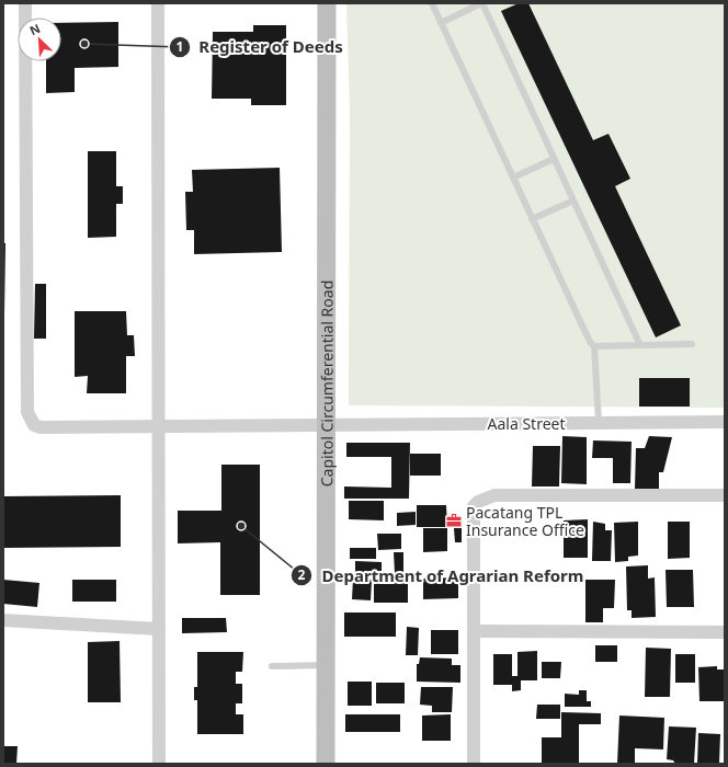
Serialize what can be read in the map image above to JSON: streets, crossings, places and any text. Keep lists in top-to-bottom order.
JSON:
{
  "streets": {
    "main road": ["Capitol Circumferential Road"],
    "street": ["Aala Street"]
  },
  "crossings": [
    ["Capitol Circumferential Road", "Aala Street"]
  ],
  "places": {
    "other": ["Register of Deeds", "Department of Agrarian Reform"],
    "office": ["Pacatang TPL Insurance Office"]
  },
  "north": "top left"
}
